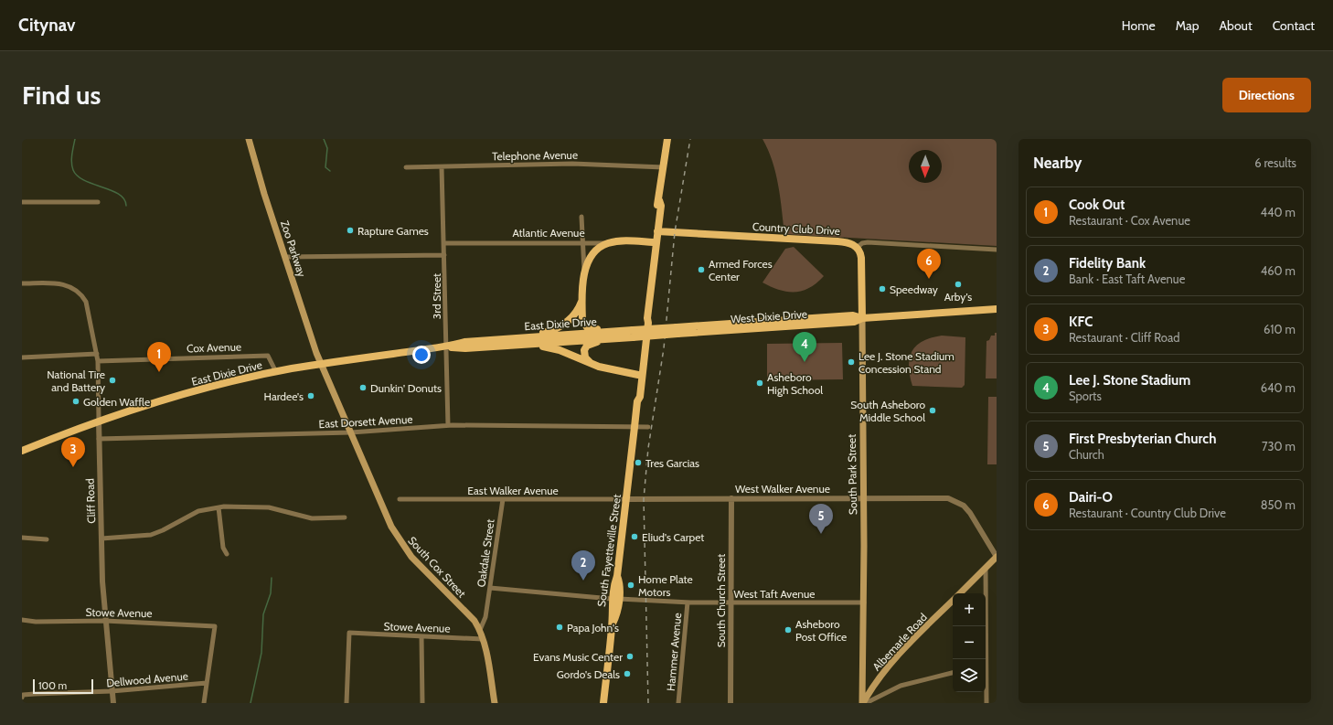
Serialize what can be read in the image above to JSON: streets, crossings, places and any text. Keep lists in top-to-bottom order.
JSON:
{
  "streets": {
    "main road": [
      "Country Club Drive",
      "Atlantic Avenue",
      "Zoo Parkway",
      "West Dixie Drive",
      "East Dixie Drive",
      "South Park Street",
      "South Fayetteville Street",
      "South Cox Street",
      "Albemarle Road"
    ],
    "street": [
      "Telephone Avenue",
      "3rd Street",
      "Cox Avenue",
      "East Dorsett Avenue",
      "West Walker Avenue",
      "East Walker Avenue",
      "Cliff Road",
      "Oakdale Street",
      "West Taft Avenue",
      "South Church Street",
      "Stowe Avenue",
      "Hammer Avenue",
      "Dellwood Avenue"
    ]
  },
  "crossings": [
    ["Telephone Avenue", "3rd Street"],
    ["Telephone Avenue", "South Fayetteville Street"],
    ["Country Club Drive", "South Park Street"],
    ["Country Club Drive", "South Fayetteville Street"],
    ["Atlantic Avenue", "3rd Street"],
    ["Atlantic Avenue", "South Fayetteville Street"],
    ["Zoo Parkway", "East Dixie Drive"],
    ["Zoo Parkway", "South Cox Street"],
    ["3rd Street", "East Dixie Drive"],
    ["3rd Street", "East Dorsett Avenue"],
    ["West Dixie Drive", "East Dixie Drive"],
    ["West Dixie Drive", "South Park Street"],
    ["East Dixie Drive", "Cox Avenue"],
    ["East Dixie Drive", "Cliff Road"],
    ["East Dixie Drive", "South Cox Street"],
    ["Cox Avenue", "Cliff Road"],
    ["East Dorsett Avenue", "Cliff Road"],
    ["East Dorsett Avenue", "South Fayetteville Street"],
    ["East Dorsett Avenue", "South Cox Street"],
    ["South Park Street", "West Walker Avenue"],
    ["South Park Street", "West Taft Avenue"],
    ["South Park Street", "Albemarle Road"],
    ["West Walker Avenue", "East Walker Avenue"],
    ["West Walker Avenue", "South Fayetteville Street"],
    ["West Walker Avenue", "South Church Street"],
    ["West Walker Avenue", "Albemarle Road"],
    ["East Walker Avenue", "South Fayetteville Street"],
    ["East Walker Avenue", "Oakdale Street"],
    ["Cliff Road", "Stowe Avenue"],
    ["Cliff Road", "Dellwood Avenue"],
    ["South Fayetteville Street", "West Taft Avenue"],
    ["Oakdale Street", "South Cox Street"],
    ["Oakdale Street", "West Taft Avenue"],
    ["South Cox Street", "Stowe Avenue"],
    ["West Taft Avenue", "South Church Street"],
    ["West Taft Avenue", "Hammer Avenue"],
    ["Stowe Avenue", "Dellwood Avenue"]
  ],
  "places": [
    "Rapture Games",
    "Armed Forces Center",
    "Arby's",
    "Speedway",
    "Lee J. Stone Stadium Concession Stand",
    "National Tire and Battery",
    "Asheboro High School",
    "Dunkin' Donuts",
    "Hardee's",
    "Golden Waffle",
    "South Asheboro Middle School",
    "Tres Garcias",
    "Eliud's Carpet",
    "Home Plate Motors",
    "Papa John's",
    "Asheboro Post Office",
    "Evans Music Center",
    "Gordo's Deals"
  ],
  "scale_bar": "100 m",
  "north": "bottom",
  "page": {
    "header": "Citynav",
    "nav": [
      "Home",
      "Map",
      "About",
      "Contact"
    ],
    "buttons": "Directions",
    "title": "Find us",
    "heading": ["Nearby", "6 results"],
    "list": [
      {
        "mark": "1",
        "name": "Cook Out",
        "note": "Restaurant · Cox Avenue",
        "value": "440 m"
      },
      {
        "mark": "2",
        "name": "Fidelity Bank",
        "note": "Bank · East Taft Avenue",
        "value": "460 m"
      },
      {
        "mark": "3",
        "name": "KFC",
        "note": "Restaurant · Cliff Road",
        "value": "610 m"
      },
      {
        "mark": "4",
        "name": "Lee J. Stone Stadium",
        "note": "Sports",
        "value": "640 m"
      },
      {
        "mark": "5",
        "name": "First Presbyterian Church",
        "note": "Church",
        "value": "730 m"
      },
      {
        "mark": "6",
        "name": "Dairi-O",
        "note": "Restaurant · Country Club Drive",
        "value": "850 m"
      }
    ],
    "pins": [
      "6",
      "4",
      "1",
      "3",
      "5",
      "2"
    ],
    "map_buttons": ["+", "−"],
    "scale": "100 m"
  }
}
